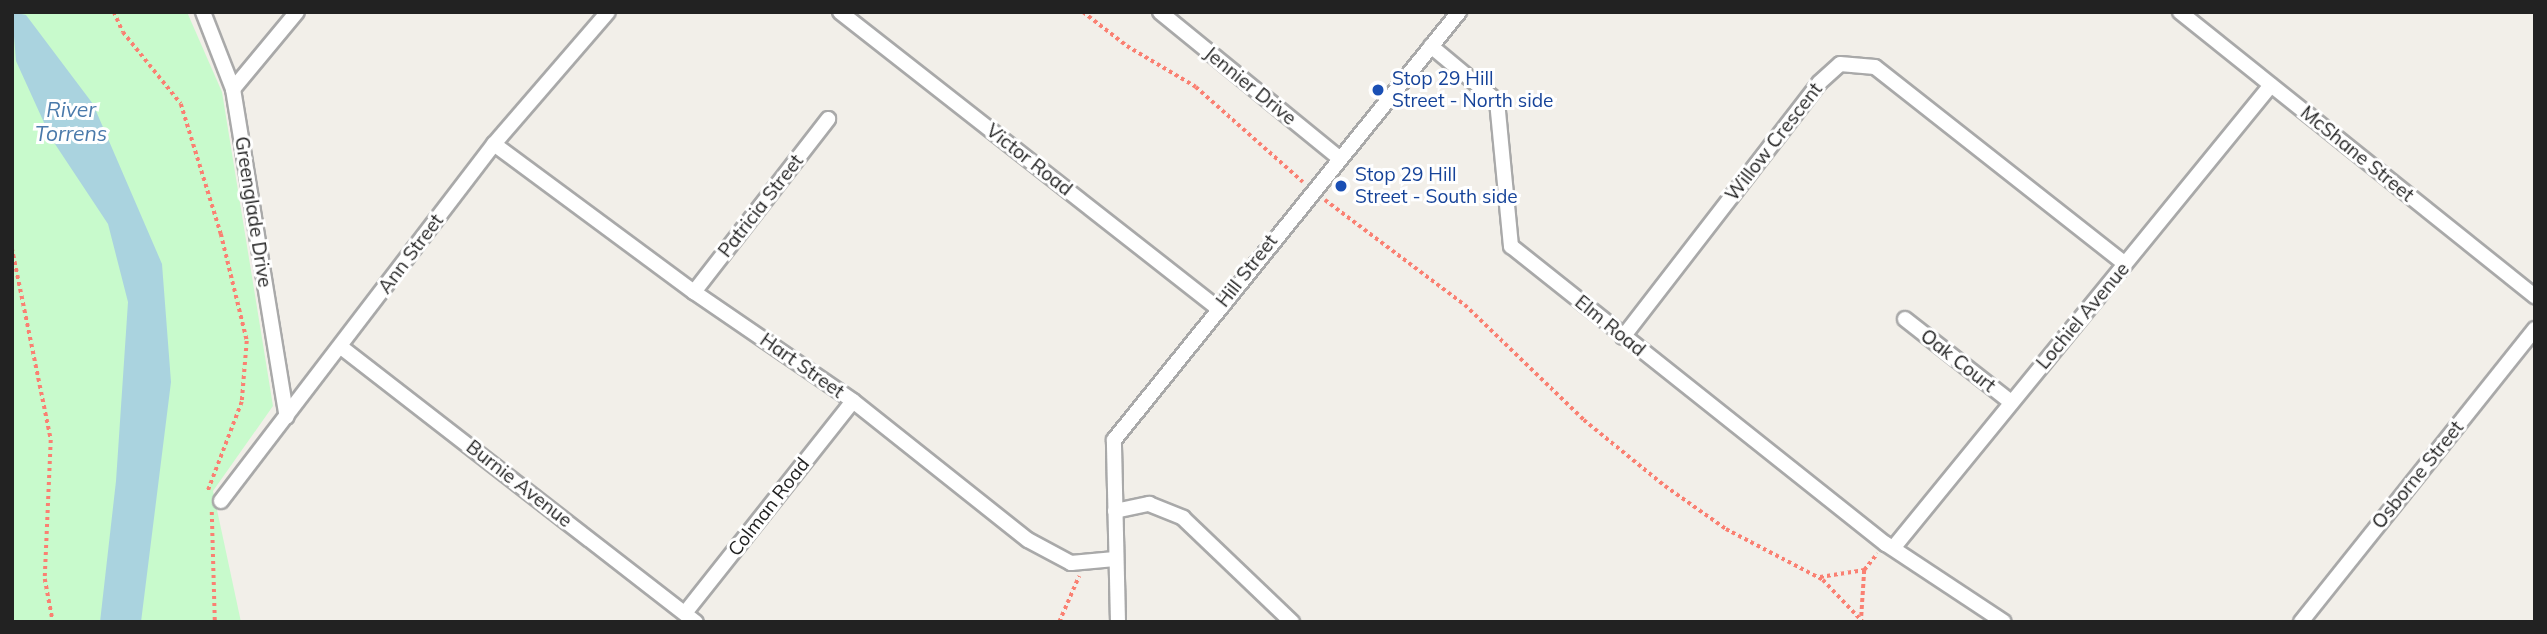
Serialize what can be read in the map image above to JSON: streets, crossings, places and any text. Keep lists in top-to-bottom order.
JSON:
{
  "streets": {
    "street": [
      "Jennier Drive",
      "Willow Crescent",
      "McShane Street",
      "Victor Road",
      "Patricia Street",
      "Greenglade Drive",
      "Ann Street",
      "Hill Street",
      "Lochiel Avenue",
      "Elm Road",
      "Oak Court",
      "Hart Street",
      "Osborne Street",
      "Burnie Avenue",
      "Colman Road"
    ]
  },
  "crossings": [
    ["Jennier Drive", "Hill Street"],
    ["Willow Crescent", "Lochiel Avenue"],
    ["Willow Crescent", "Elm Road"],
    ["McShane Street", "Lochiel Avenue"],
    ["Victor Road", "Hill Street"],
    ["Patricia Street", "Hart Street"],
    ["Greenglade Drive", "Ann Street"],
    ["Ann Street", "Hart Street"],
    ["Ann Street", "Burnie Avenue"],
    ["Hill Street", "Elm Road"],
    ["Hill Street", "Hart Street"],
    ["Lochiel Avenue", "Elm Road"],
    ["Lochiel Avenue", "Oak Court"],
    ["Hart Street", "Colman Road"],
    ["Burnie Avenue", "Colman Road"]
  ],
  "water": ["River Torrens"],
  "places": ["Stop 29 Hill Street - North side", "Stop 29 Hill Street - South side"]
}
